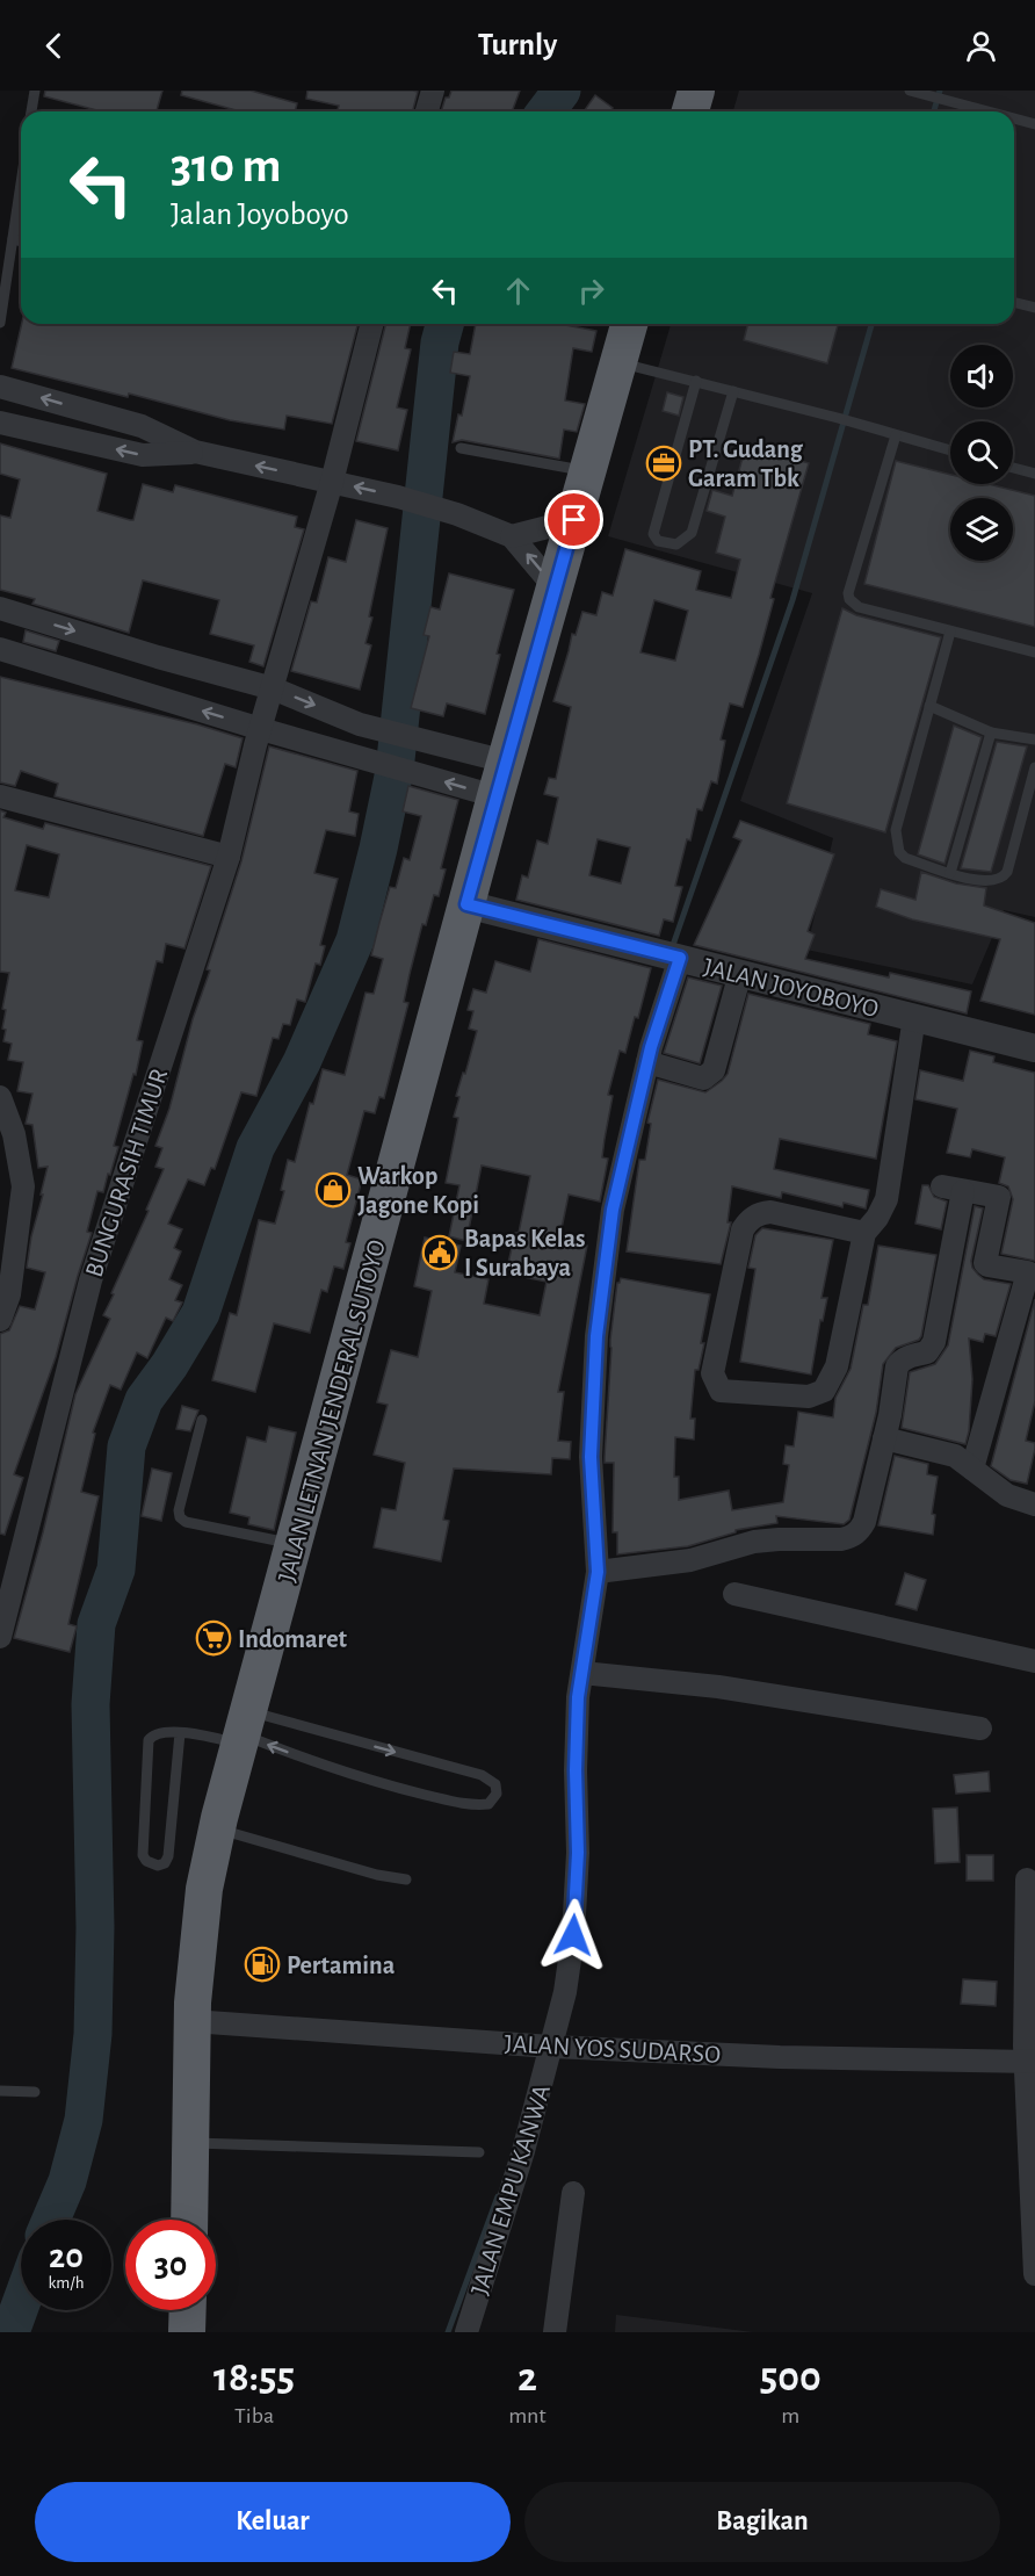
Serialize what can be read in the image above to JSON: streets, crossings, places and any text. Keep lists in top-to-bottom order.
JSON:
{
  "streets": {
    "highway": ["JALAN LETNAN JENDERAL SUTOYO"],
    "street": [
      "JALAN JOYOBOYO",
      "BUNGURASIH TIMUR",
      "JALAN YOS SUDARSO",
      "JALAN EMPU KANWA"
    ]
  },
  "crossings": [
    ["JALAN JOYOBOYO", "JALAN LETNAN JENDERAL SUTOYO"],
    ["JALAN JOYOBOYO", "JALAN EMPU KANWA"],
    ["JALAN LETNAN JENDERAL SUTOYO", "JALAN YOS SUDARSO"],
    ["JALAN YOS SUDARSO", "JALAN EMPU KANWA"]
  ],
  "places": {
    "office": ["PT. Gudang Garam Tbk"],
    "shop": ["Warkop Jagone Kopi"],
    "public building": ["Bapas Kelas I Surabaya"],
    "supermarket": ["Indomaret"],
    "fuel station": ["Pertamina"]
  },
  "page": {
    "header": "Turnly",
    "turn": ["310 m", "Jalan Joyoboyo"],
    "speed": "20 km/h",
    "limit": "30",
    "eta": [
      "18:55",
      "Tiba",
      "2",
      "mnt",
      "500",
      "m"
    ],
    "buttons": ["Keluar", "Bagikan"]
  }
}
